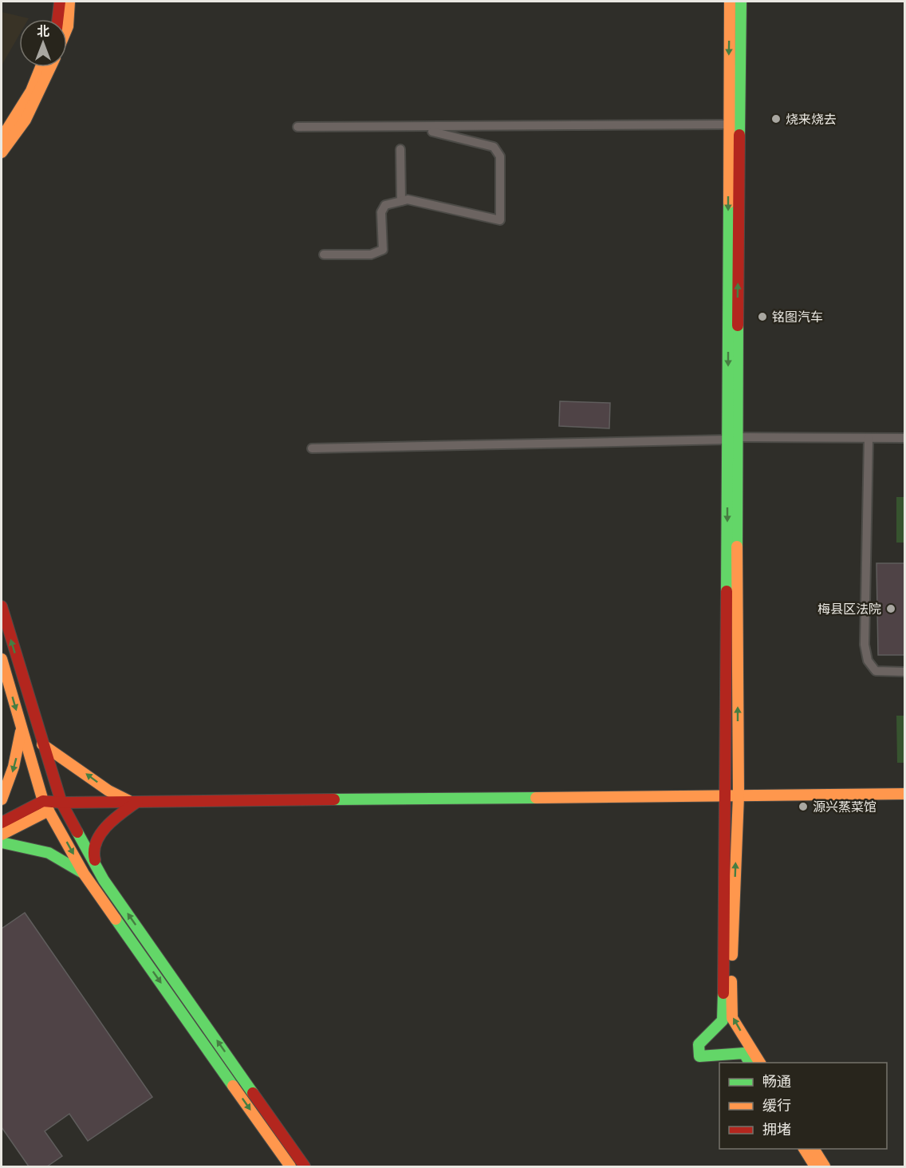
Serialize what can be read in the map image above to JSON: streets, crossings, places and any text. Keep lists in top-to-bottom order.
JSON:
{
  "places": [
    "烧来烧去",
    "铭图汽车",
    "梅县区法院",
    "源兴蒸菜馆"
  ],
  "legend": ["畅通", "缓行", "拥堵"],
  "north": "top"
}
